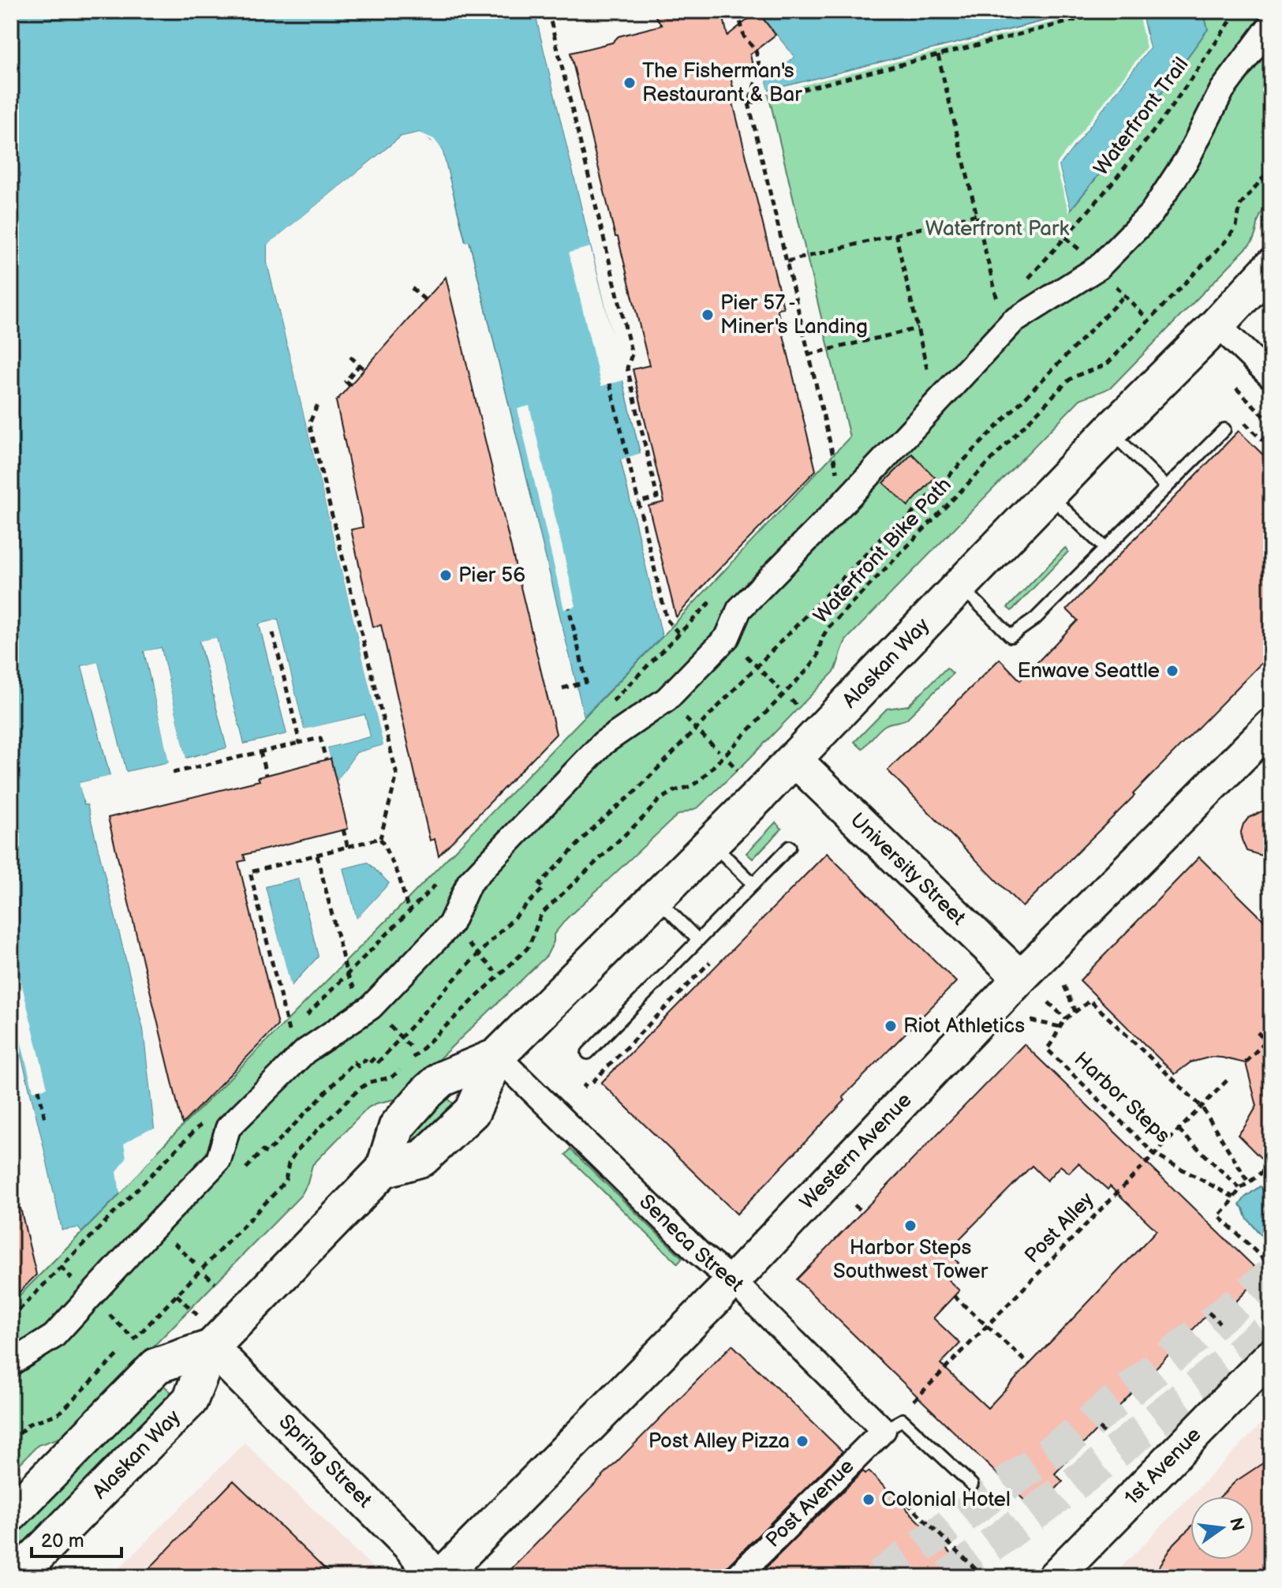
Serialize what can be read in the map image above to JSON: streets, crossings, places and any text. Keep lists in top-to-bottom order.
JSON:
{
  "streets": {
    "main road": [
      "Alaskan Way",
      "University Street",
      "Western Avenue",
      "Spring Street",
      "1st Avenue"
    ],
    "street": ["Seneca Street", "Post Avenue"],
    "path": [
      "Waterfront Trail",
      "Waterfront Bike Path",
      "Harbor Steps",
      "Post Alley"
    ]
  },
  "crossings": [
    ["Alaskan Way", "University Street"],
    ["Alaskan Way", "Seneca Street"],
    ["Alaskan Way", "Spring Street"],
    ["University Street", "Western Avenue"],
    ["Harbor Steps", "Post Alley"],
    ["Western Avenue", "Seneca Street"],
    ["Western Avenue", "Spring Street"],
    ["Seneca Street", "Post Avenue"]
  ],
  "parks": ["Waterfront Park"],
  "places": [
    "The Fisherman's Restaurant & Bar",
    "Pier 57 - Miner's Landing",
    "Pier 56",
    "Enwave Seattle",
    "Riot Athletics",
    "Harbor Steps Southwest Tower",
    "Post Alley Pizza",
    "Colonial Hotel"
  ],
  "scale_bar": "20 m",
  "north": "right"
}
